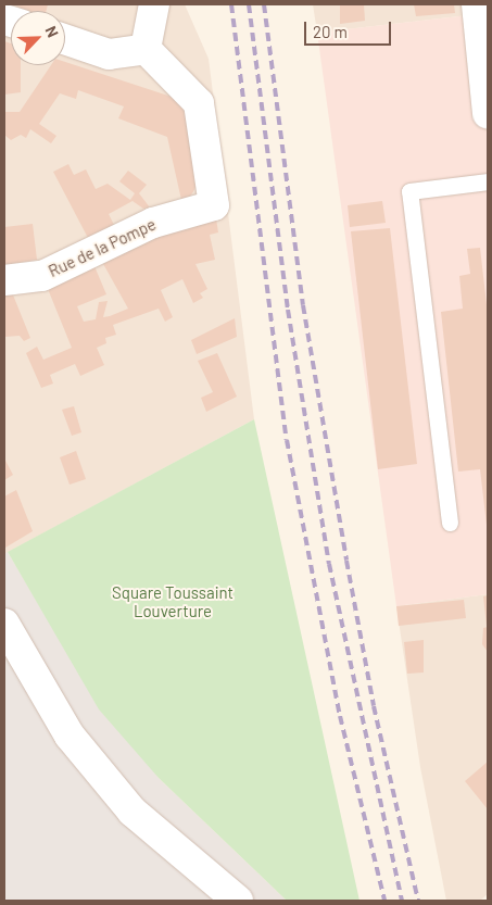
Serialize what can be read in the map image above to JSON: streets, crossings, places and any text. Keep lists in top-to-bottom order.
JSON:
{
  "streets": {
    "street": ["Rue de la Pompe"]
  },
  "parks": ["Square Toussaint Louverture"],
  "scale_bar": "20 m",
  "north": "top right"
}
